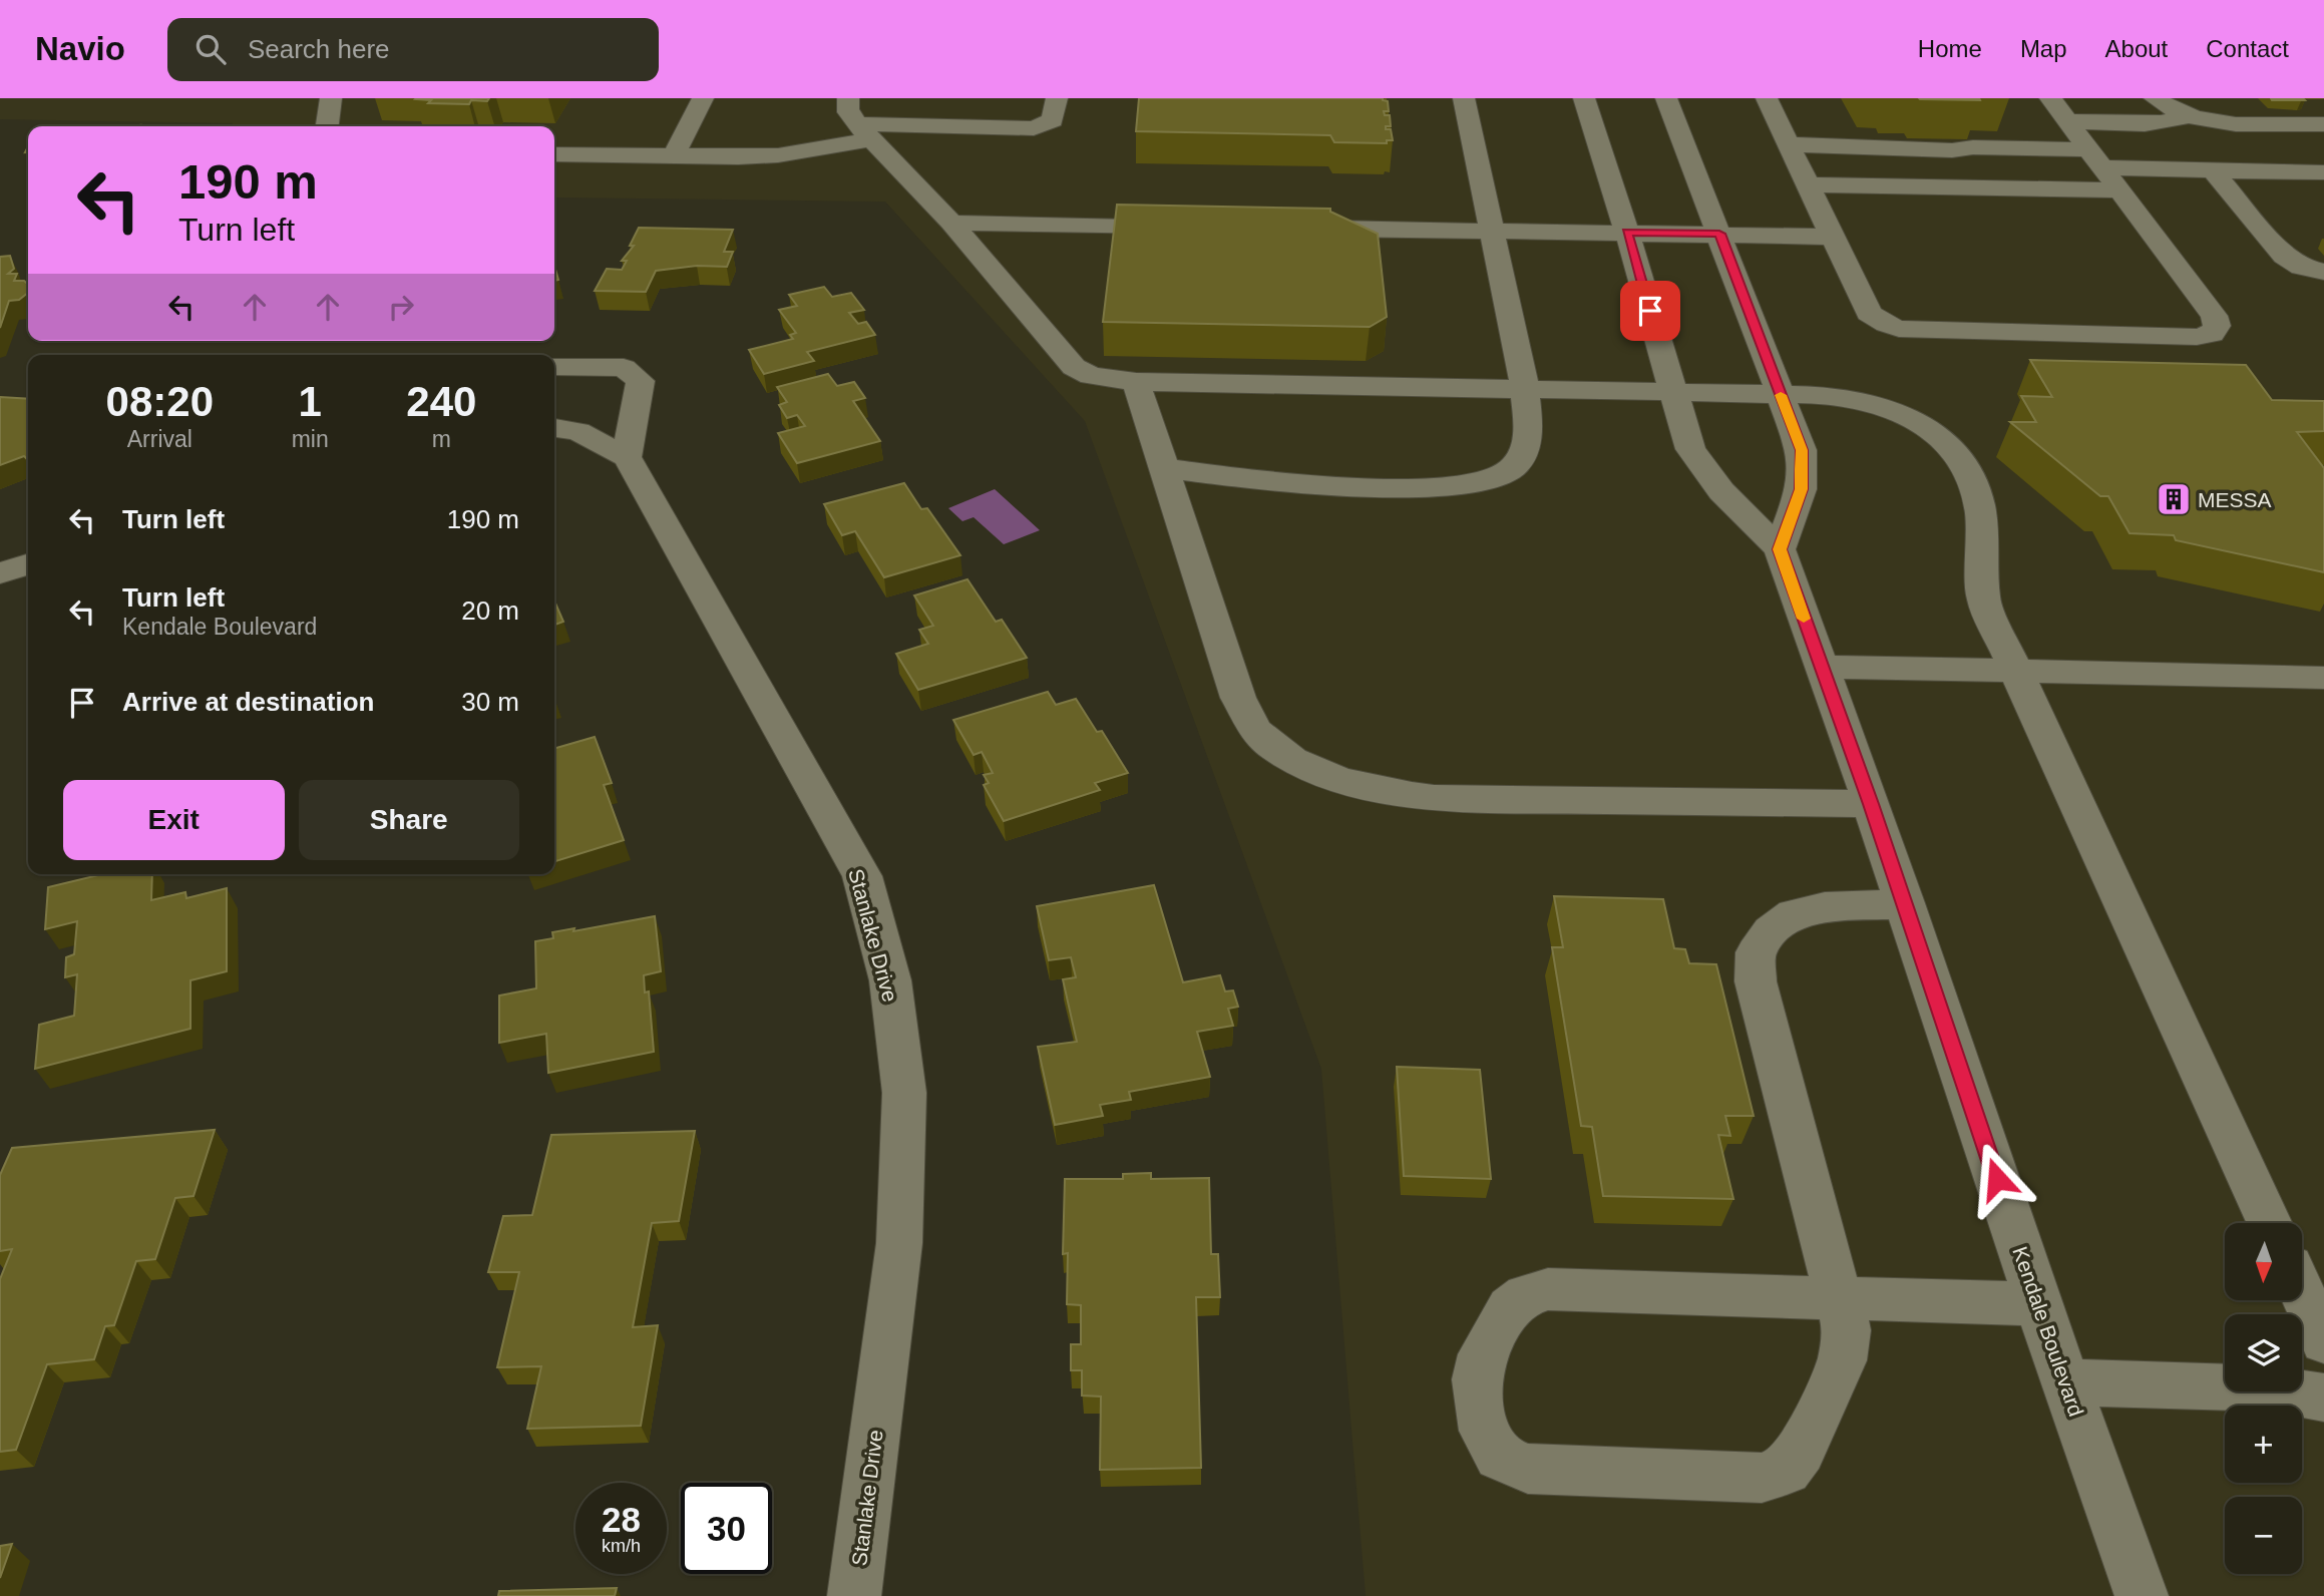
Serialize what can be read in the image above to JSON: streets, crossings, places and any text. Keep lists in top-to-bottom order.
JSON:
{
  "streets": {
    "street": ["Stanlake Drive", "Kendale Boulevard"]
  },
  "places": {
    "building": ["MESSA"]
  },
  "north": "bottom",
  "page": {
    "header": "Navio",
    "search": "Search here",
    "nav": [
      "Home",
      "Map",
      "About",
      "Contact"
    ],
    "turn": ["190 m", "Turn left"],
    "eta": [
      "08:20",
      "Arrival",
      "1",
      "min",
      "240",
      "m"
    ],
    "list": [
      {
        "name": "Turn left",
        "value": "190 m"
      },
      {
        "name": "Turn left",
        "note": "Kendale Boulevard",
        "value": "20 m"
      },
      {
        "name": "Arrive at destination",
        "value": "30 m"
      }
    ],
    "buttons": ["Exit", "Share"],
    "map_buttons": ["+", "−"],
    "speed": "28 km/h",
    "limit": "30"
  }
}
